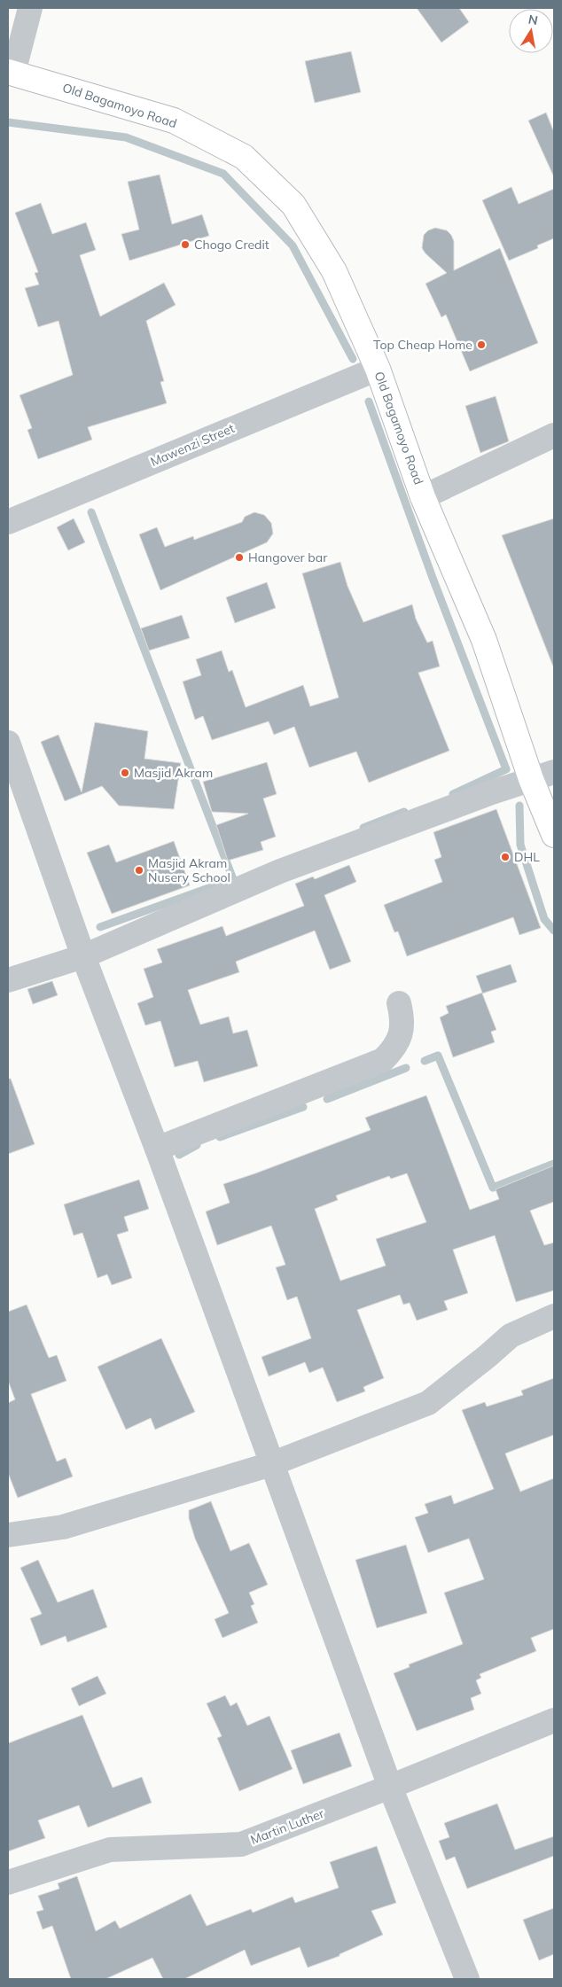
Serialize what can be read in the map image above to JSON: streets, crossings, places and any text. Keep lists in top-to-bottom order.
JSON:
{
  "streets": {
    "main road": ["Old Bagamoyo Road"],
    "street": ["Mawenzi Street", "Martin Luther"]
  },
  "crossings": [
    ["Old Bagamoyo Road", "Mawenzi Street"]
  ],
  "places": [
    "Chogo Credit",
    "Top Cheap Home",
    "Hangover bar",
    "Masjid Akram",
    "DHL",
    "Masjid Akram Nusery School"
  ],
  "north": "top"
}
